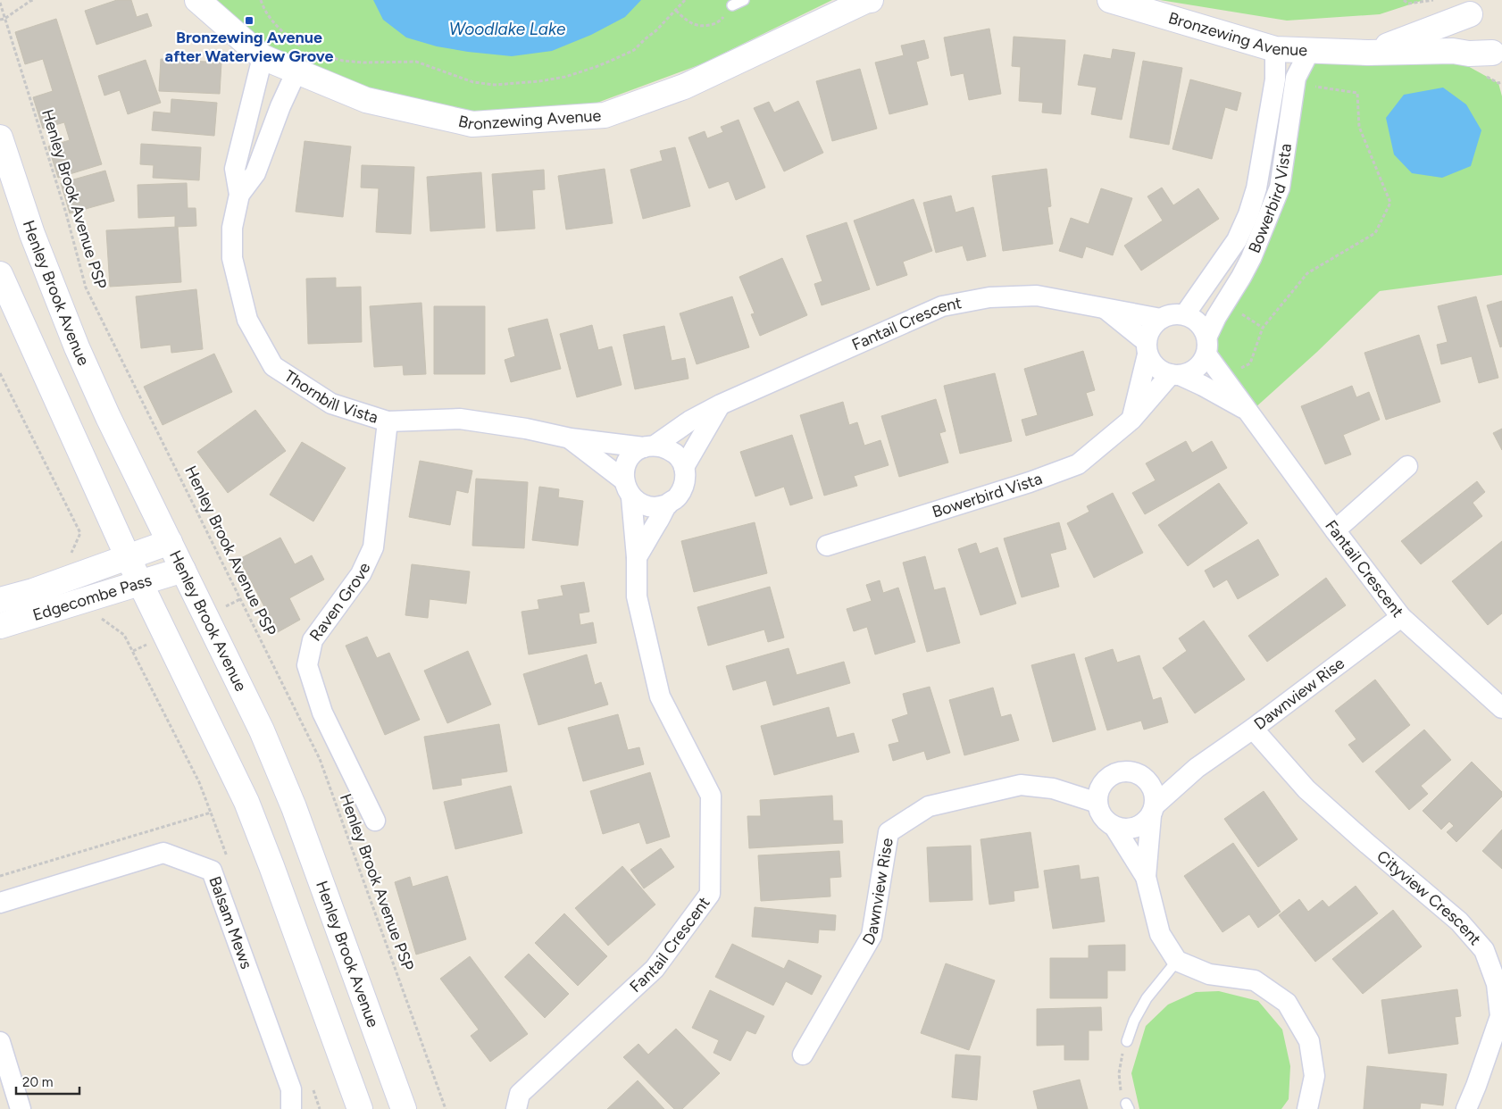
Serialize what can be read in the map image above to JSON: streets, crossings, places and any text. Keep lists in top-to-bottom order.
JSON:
{
  "streets": {
    "main road": ["Bronzewing Avenue", "Henley Brook Avenue", "Edgecombe Pass"],
    "street": [
      "Bowerbird Vista",
      "Fantail Crescent",
      "Thornbill Vista",
      "Raven Grove",
      "Dawnview Rise",
      "Cityview Crescent",
      "Balsam Mews"
    ],
    "path": ["Henley Brook Avenue PSP"]
  },
  "crossings": [
    ["Bronzewing Avenue", "Bowerbird Vista"],
    ["Bronzewing Avenue", "Thornbill Vista"],
    ["Bowerbird Vista", "Fantail Crescent"],
    ["Henley Brook Avenue", "Edgecombe Pass"],
    ["Fantail Crescent", "Thornbill Vista"],
    ["Fantail Crescent", "Dawnview Rise"],
    ["Thornbill Vista", "Raven Grove"],
    ["Dawnview Rise", "Cityview Crescent"]
  ],
  "water": ["Woodlake Lake"],
  "places": {
    "transit": ["Bronzewing Avenue after Waterview Grove"]
  },
  "scale_bar": "20 m"
}
